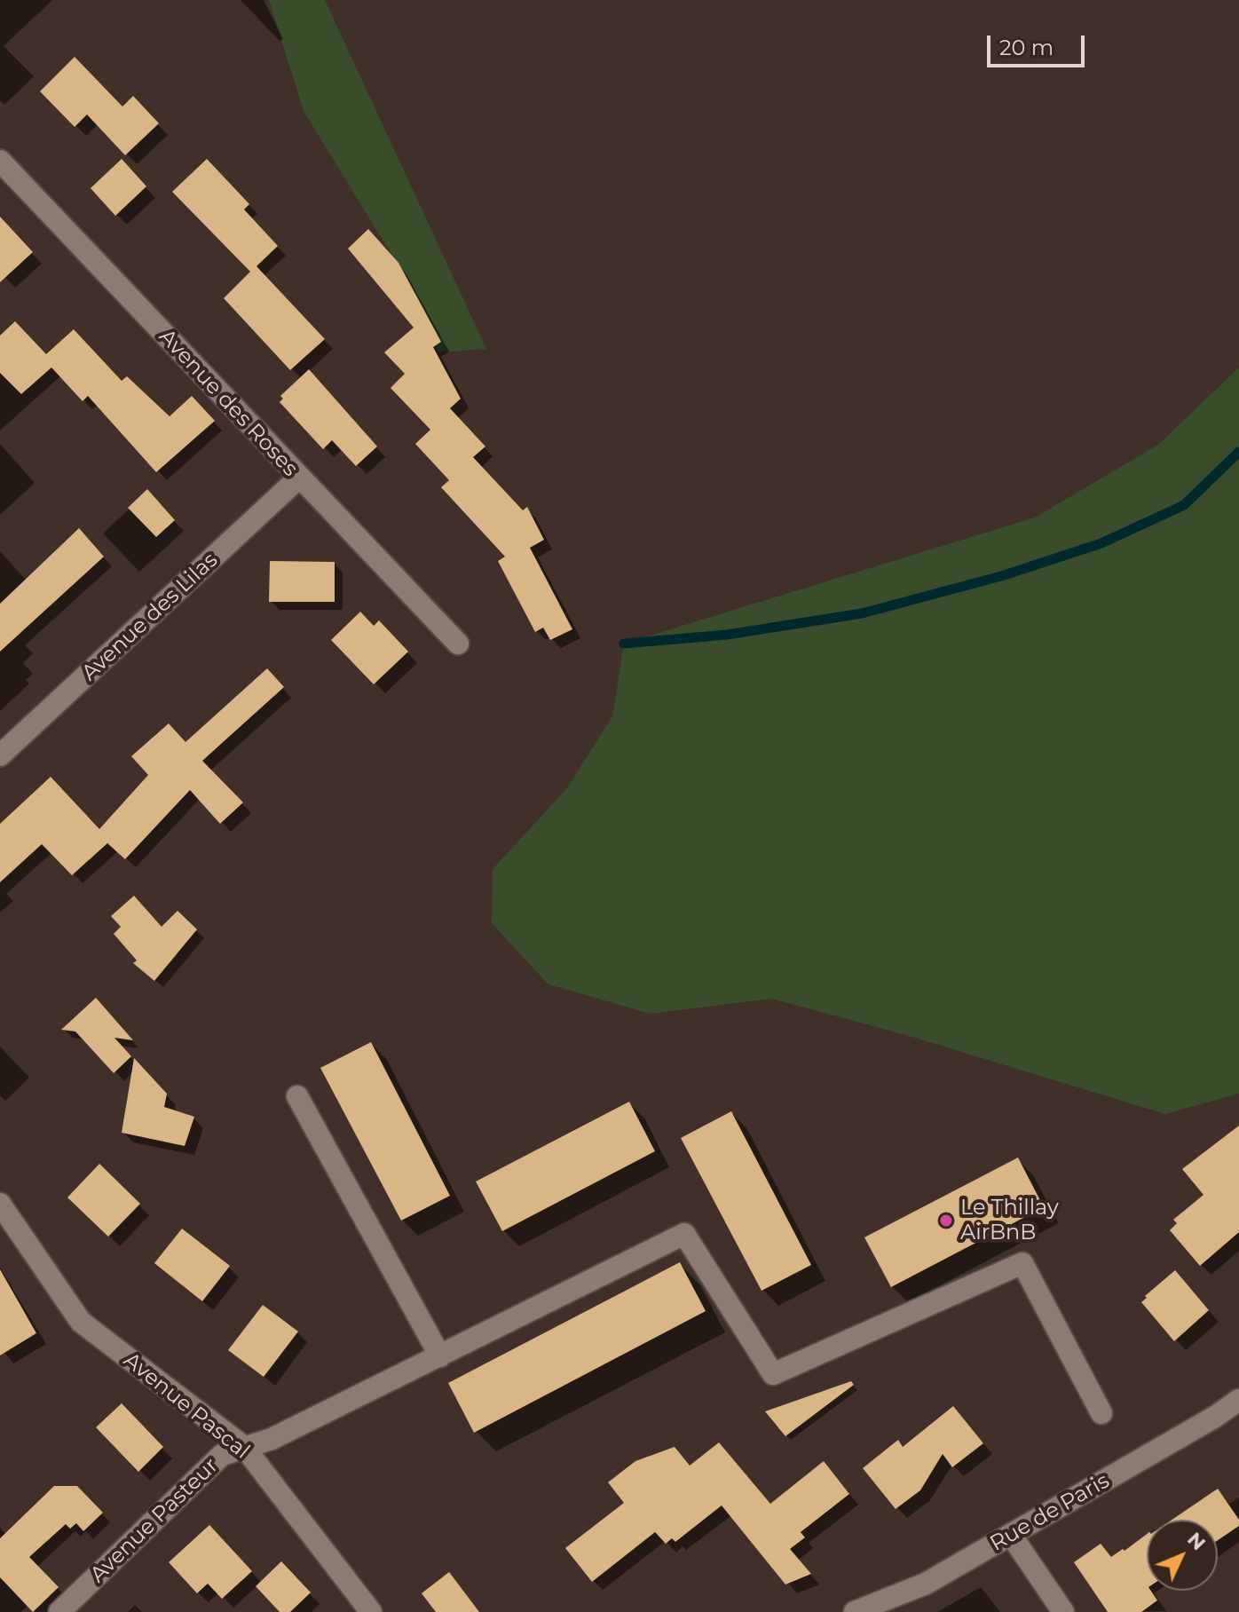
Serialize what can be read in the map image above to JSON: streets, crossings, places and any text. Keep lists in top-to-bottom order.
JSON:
{
  "streets": {
    "street": [
      "Avenue des Roses",
      "Avenue des Lilas",
      "Avenue Pascal",
      "Rue de Paris",
      "Avenue Pasteur"
    ]
  },
  "crossings": [
    ["Avenue des Roses", "Avenue des Lilas"],
    ["Avenue Pascal", "Avenue Pasteur"]
  ],
  "places": ["Le Thillay AirBnB"],
  "scale_bar": "20 m",
  "north": "top right"
}
